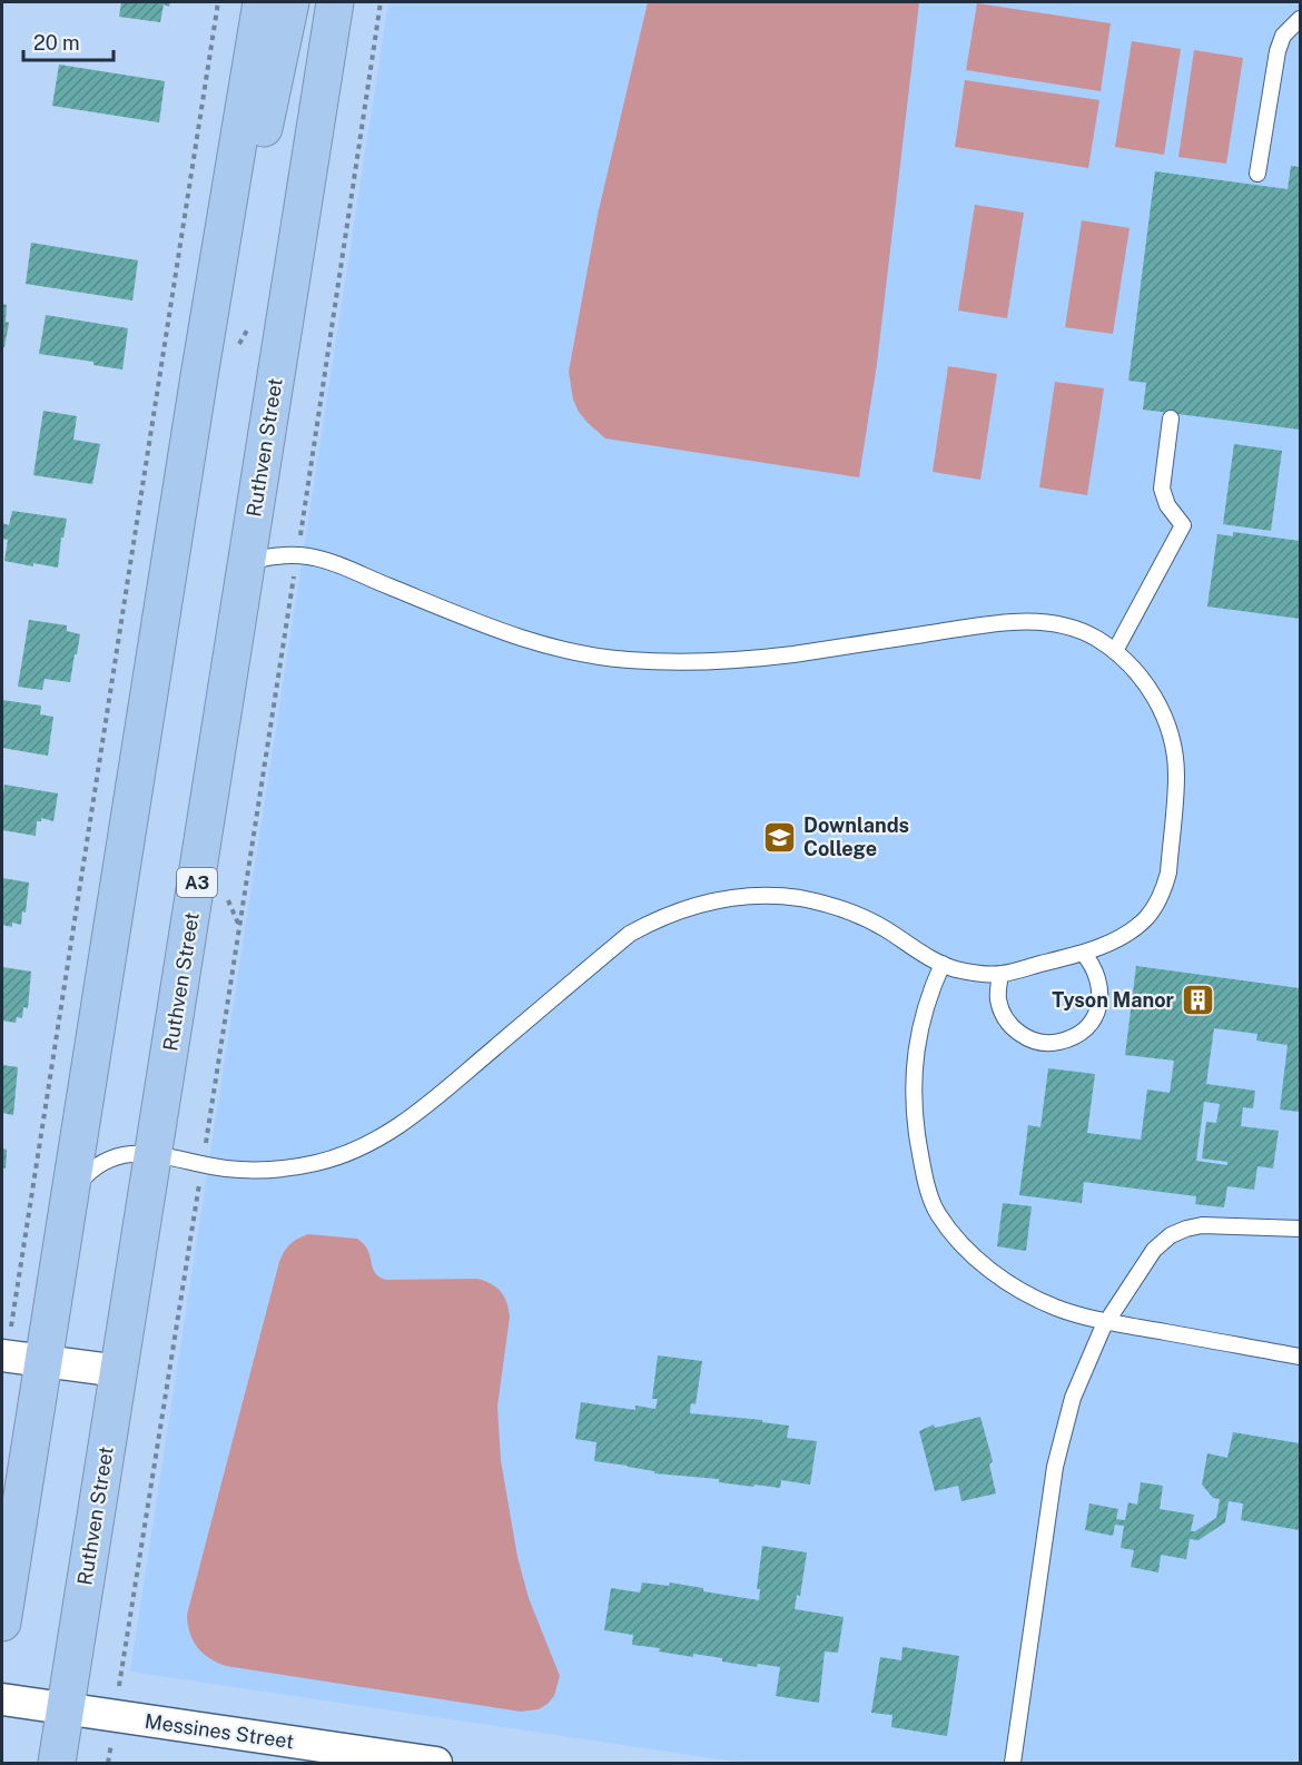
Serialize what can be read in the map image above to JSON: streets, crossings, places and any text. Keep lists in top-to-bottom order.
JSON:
{
  "streets": {
    "highway": ["Ruthven Street", "A3"],
    "street": ["Messines Street"]
  },
  "crossings": [
    ["Ruthven Street", "Messines Street"]
  ],
  "places": {
    "school or university": ["Downlands College"],
    "building": ["Tyson Manor"]
  },
  "scale_bar": "20 m"
}
